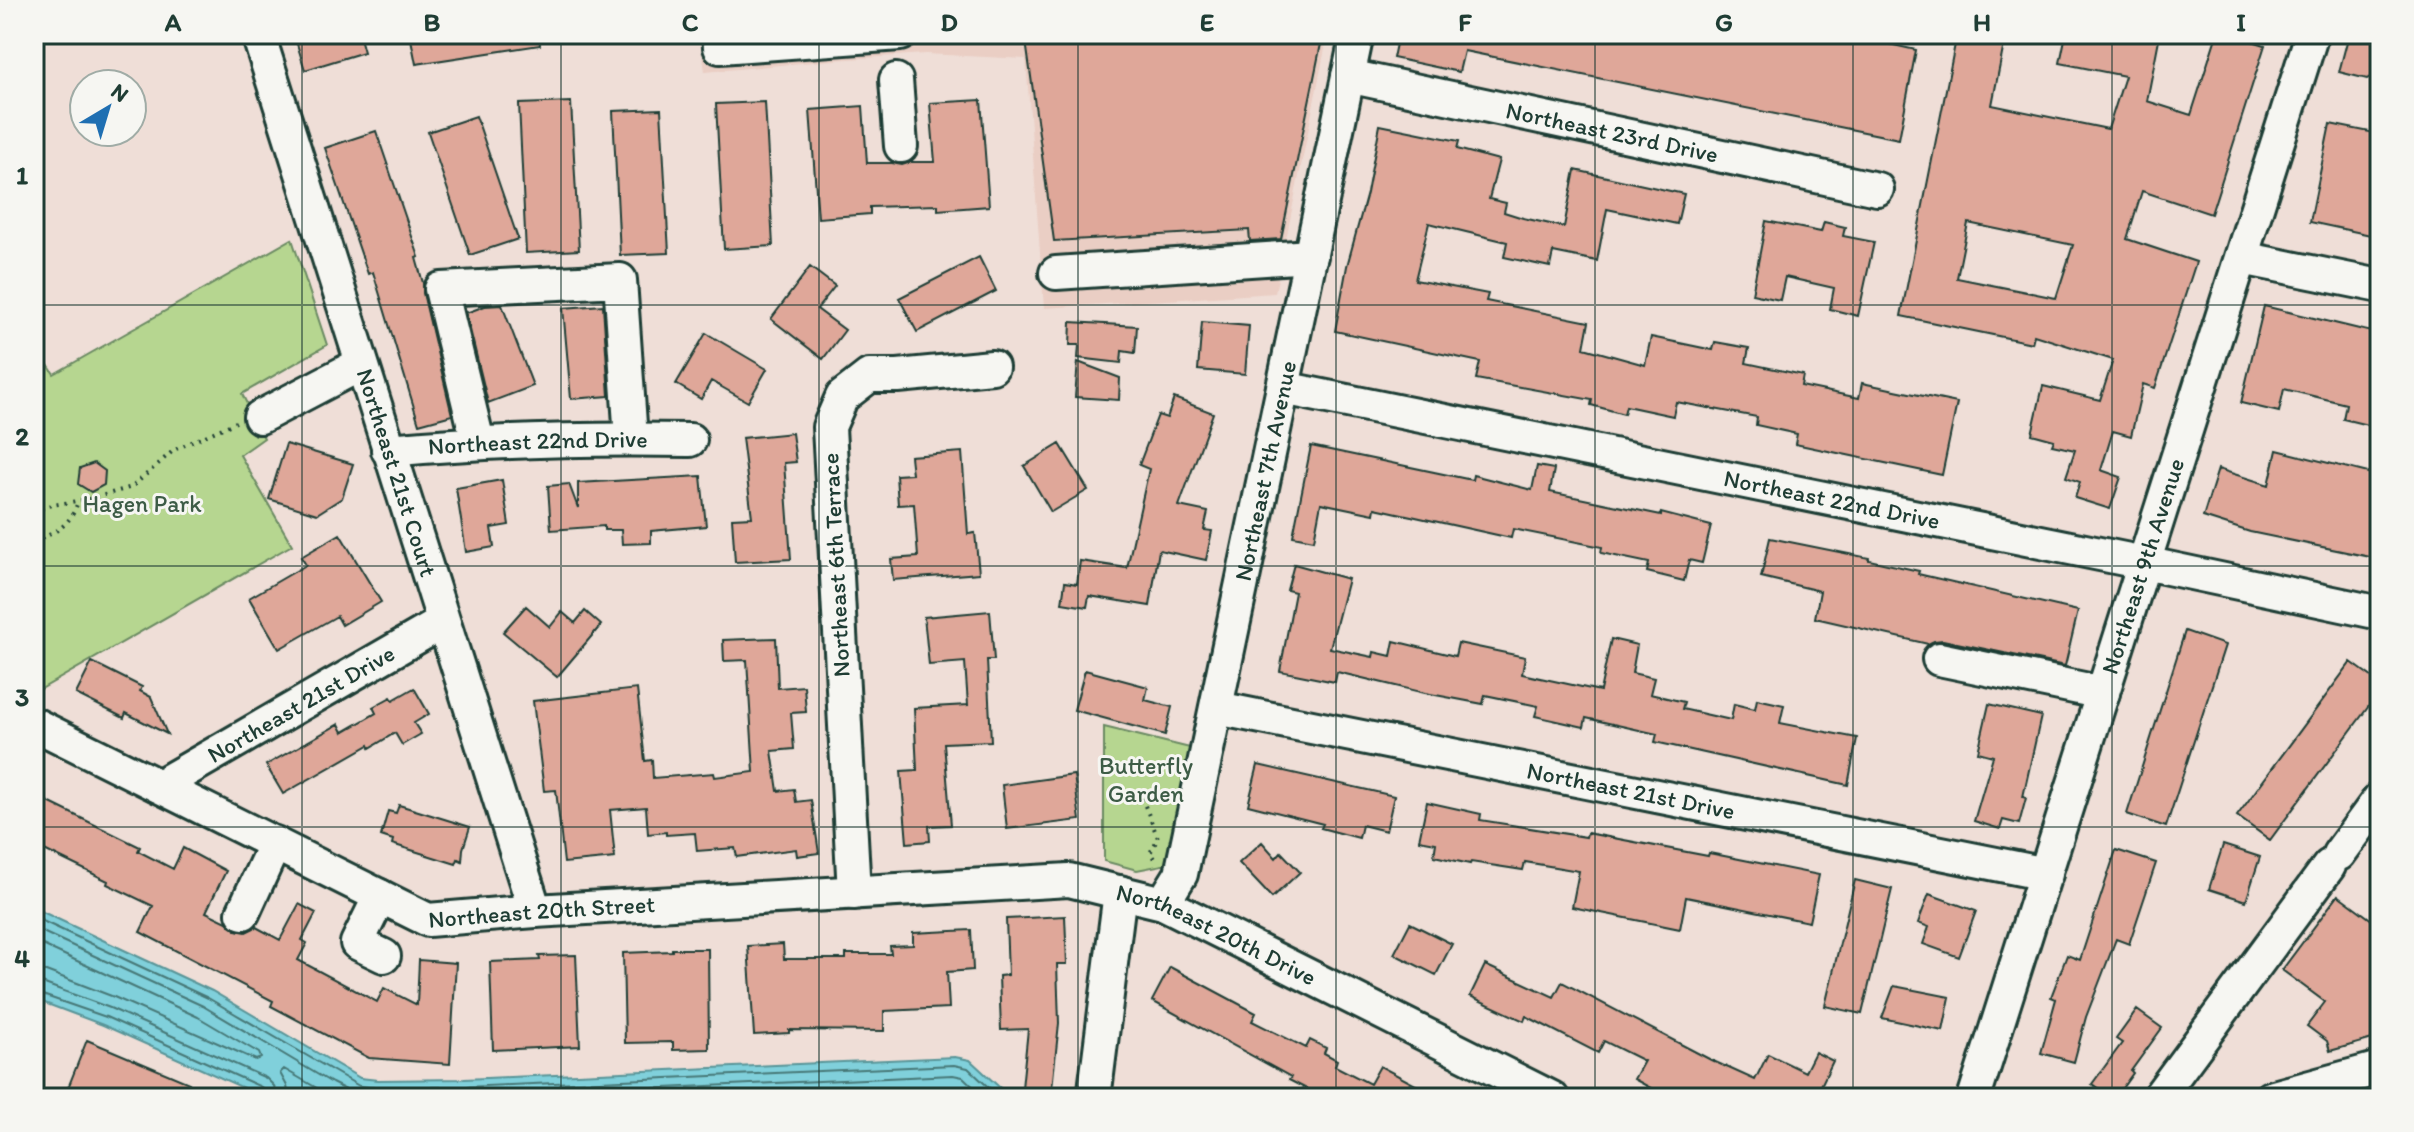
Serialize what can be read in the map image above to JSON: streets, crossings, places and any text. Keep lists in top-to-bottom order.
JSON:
{
  "streets": {
    "street": [
      "Northeast 23rd Drive",
      "Northeast 22nd Drive",
      "Northeast 7th Avenue",
      "Northeast 21st Court",
      "Northeast 6th Terrace",
      "Northeast 9th Avenue",
      "Northeast 21st Drive",
      "Northeast 20th Street",
      "Northeast 20th Drive"
    ]
  },
  "crossings": [
    ["Northeast 23rd Drive", "Northeast 7th Avenue"],
    ["Northeast 22nd Drive", "Northeast 7th Avenue"],
    ["Northeast 22nd Drive", "Northeast 21st Court"],
    ["Northeast 22nd Drive", "Northeast 9th Avenue"],
    ["Northeast 7th Avenue", "Northeast 21st Drive"],
    ["Northeast 7th Avenue", "Northeast 20th Drive"],
    ["Northeast 21st Court", "Northeast 21st Drive"],
    ["Northeast 21st Court", "Northeast 20th Street"],
    ["Northeast 6th Terrace", "Northeast 20th Street"],
    ["Northeast 6th Terrace", "Northeast 20th Drive"],
    ["Northeast 9th Avenue", "Northeast 21st Drive"],
    ["Northeast 21st Drive", "Northeast 20th Street"],
    ["Northeast 20th Street", "Northeast 20th Drive"]
  ],
  "parks": ["Hagen Park", "Butterfly Garden"],
  "north": "top right",
  "grid": {
    "columns": [
      "A",
      "B",
      "C",
      "D",
      "E",
      "F",
      "G",
      "H",
      "I"
    ],
    "rows": [
      "1",
      "2",
      "3",
      "4"
    ]
  }
}
